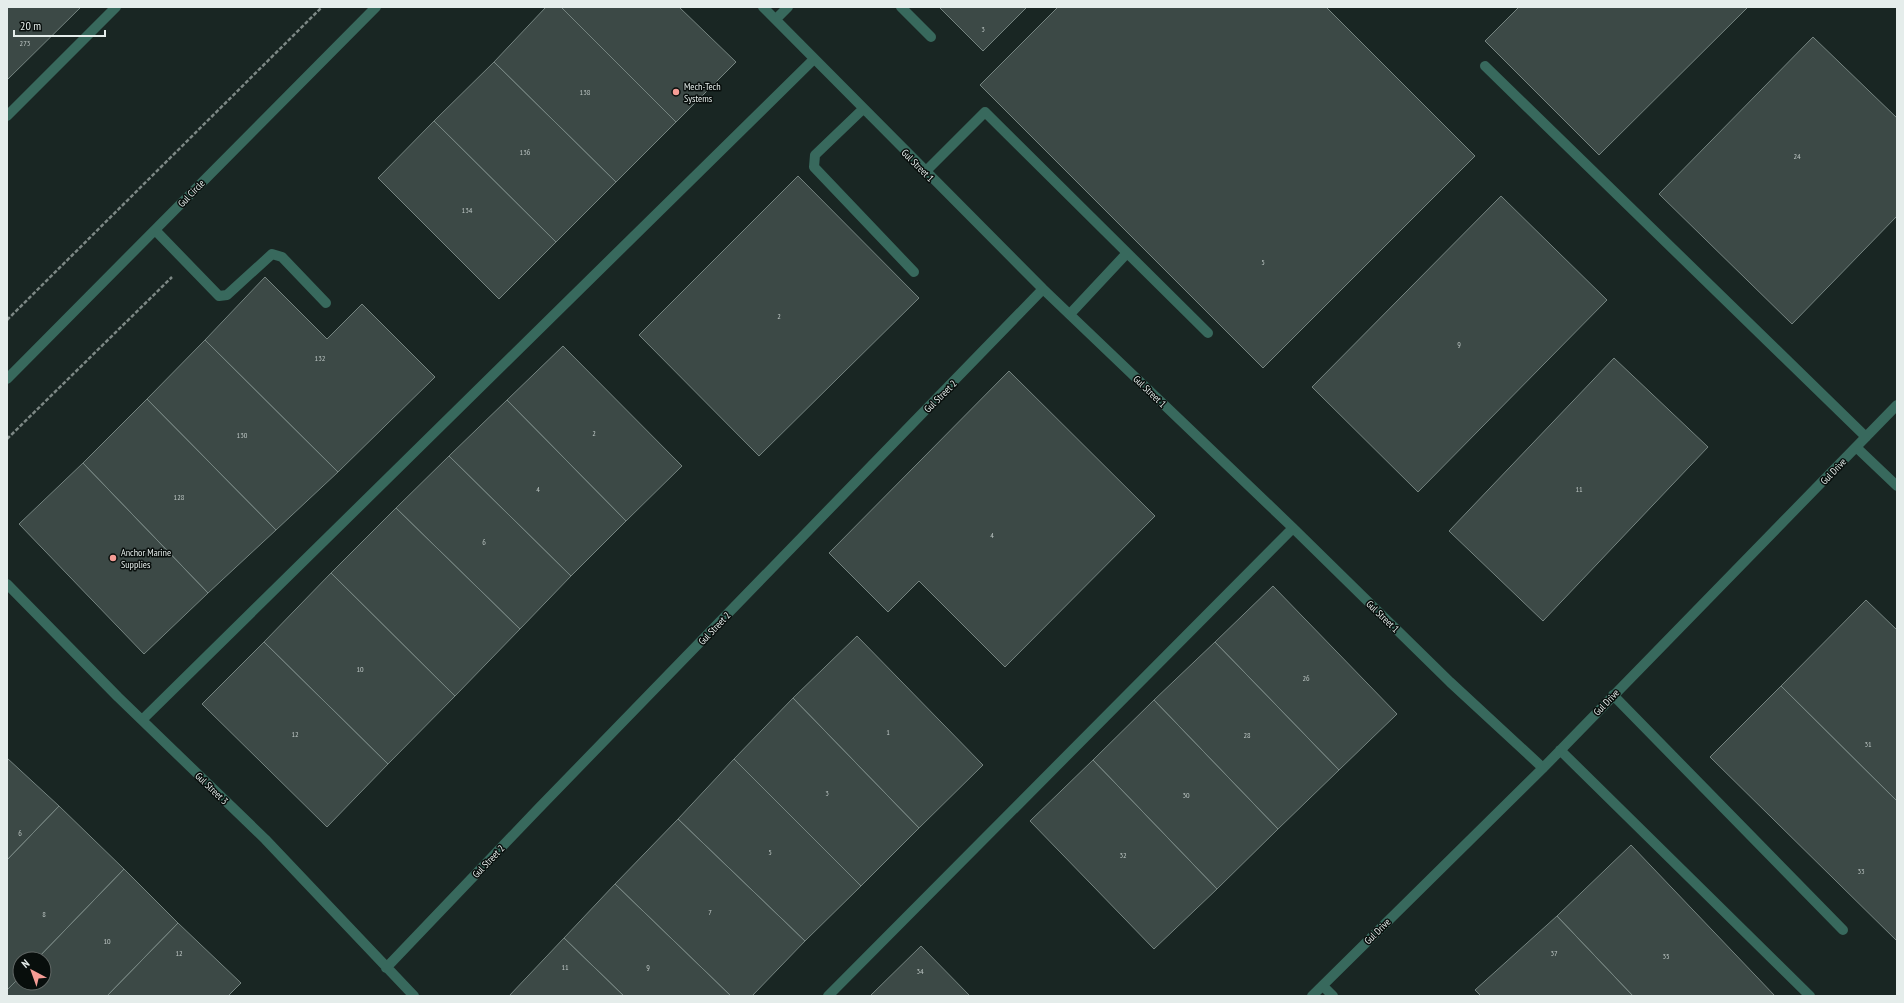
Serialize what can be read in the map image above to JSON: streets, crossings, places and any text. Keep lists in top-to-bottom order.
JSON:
{
  "streets": {
    "street": [
      "Gul Street 1",
      "Gul Circle",
      "Gul Street 2",
      "Gul Drive",
      "Gul Street 3"
    ]
  },
  "crossings": [
    ["Gul Street 1", "Gul Street 2"],
    ["Gul Street 1", "Gul Drive"],
    ["Gul Street 2", "Gul Street 3"]
  ],
  "places": ["Mech-Tech Systems", "Anchor Marine Supplies"],
  "house_numbers": [
    "3",
    "273",
    "138",
    "136",
    "24",
    "134",
    "5",
    "2",
    "9",
    "132",
    "2",
    "130",
    "4",
    "11",
    "128",
    "4",
    "6",
    "10",
    "26",
    "1",
    "12",
    "28",
    "31",
    "3",
    "30",
    "6",
    "5",
    "32",
    "33",
    "7",
    "8",
    "10",
    "12",
    "37",
    "35",
    "11",
    "9",
    "34"
  ],
  "scale_bar": "20 m",
  "north": "top left"
}
